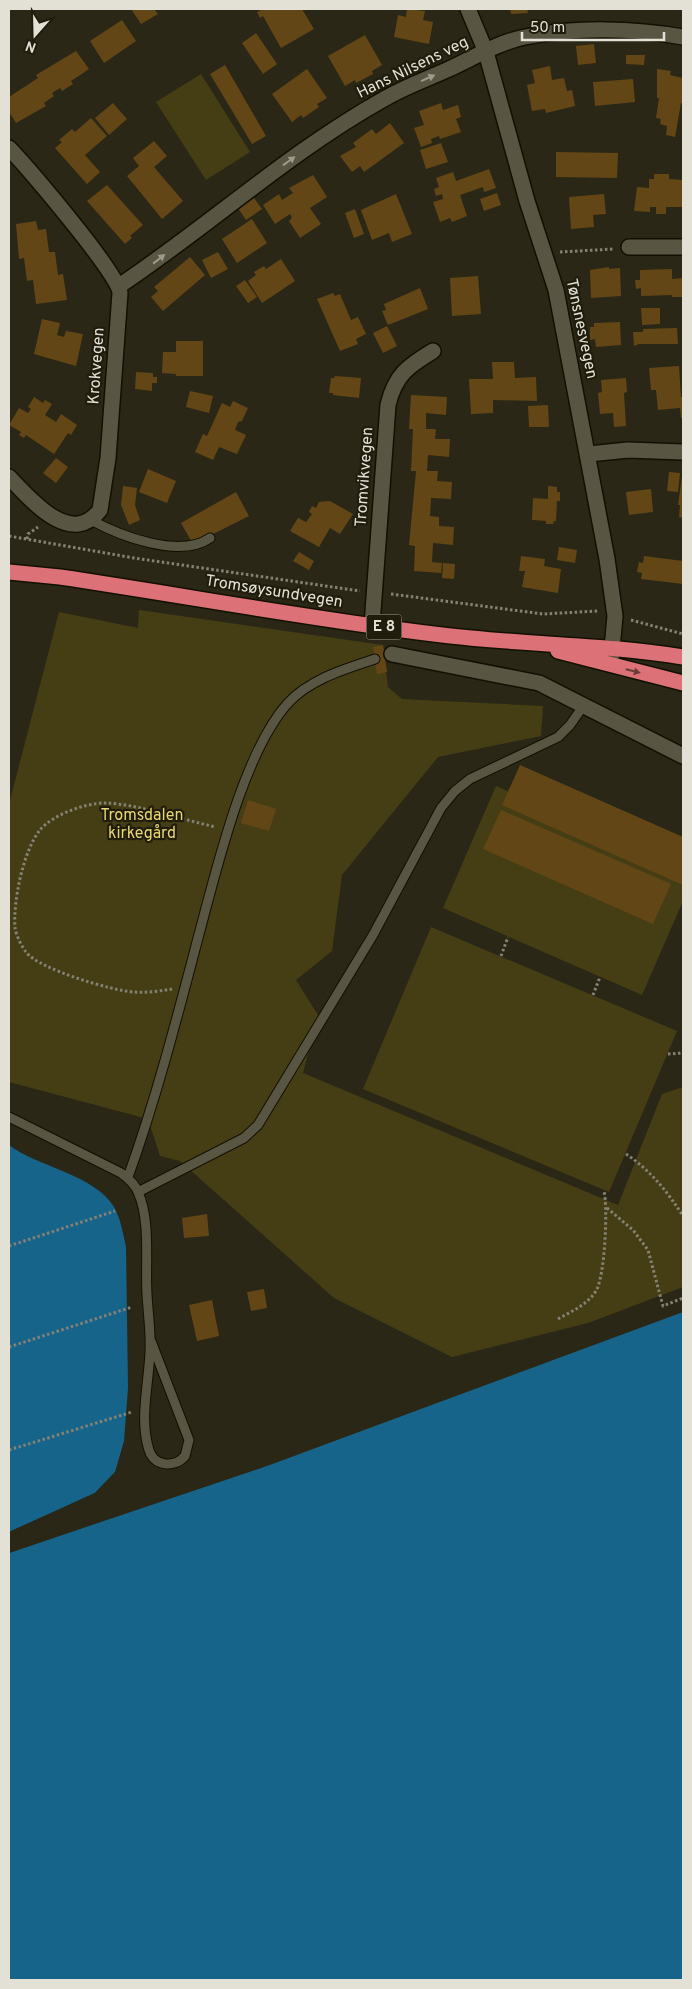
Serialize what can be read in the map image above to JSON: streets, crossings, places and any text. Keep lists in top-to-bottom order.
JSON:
{
  "streets": {
    "highway": ["Tromsøysundvegen", "E 8"],
    "street": [
      "Hans Nilsens veg",
      "Tønsnesvegen",
      "Krokvegen",
      "Tromvikvegen"
    ]
  },
  "crossings": [
    ["Hans Nilsens veg", "Tønsnesvegen"],
    ["Hans Nilsens veg", "Krokvegen"],
    ["Tønsnesvegen", "Tromsøysundvegen"],
    ["Tromvikvegen", "Tromsøysundvegen"]
  ],
  "one_way": ["Hans Nilsens veg"],
  "parks": ["Tromsdalen kirkegård"],
  "scale_bar": "50 m",
  "north": "bottom"
}
